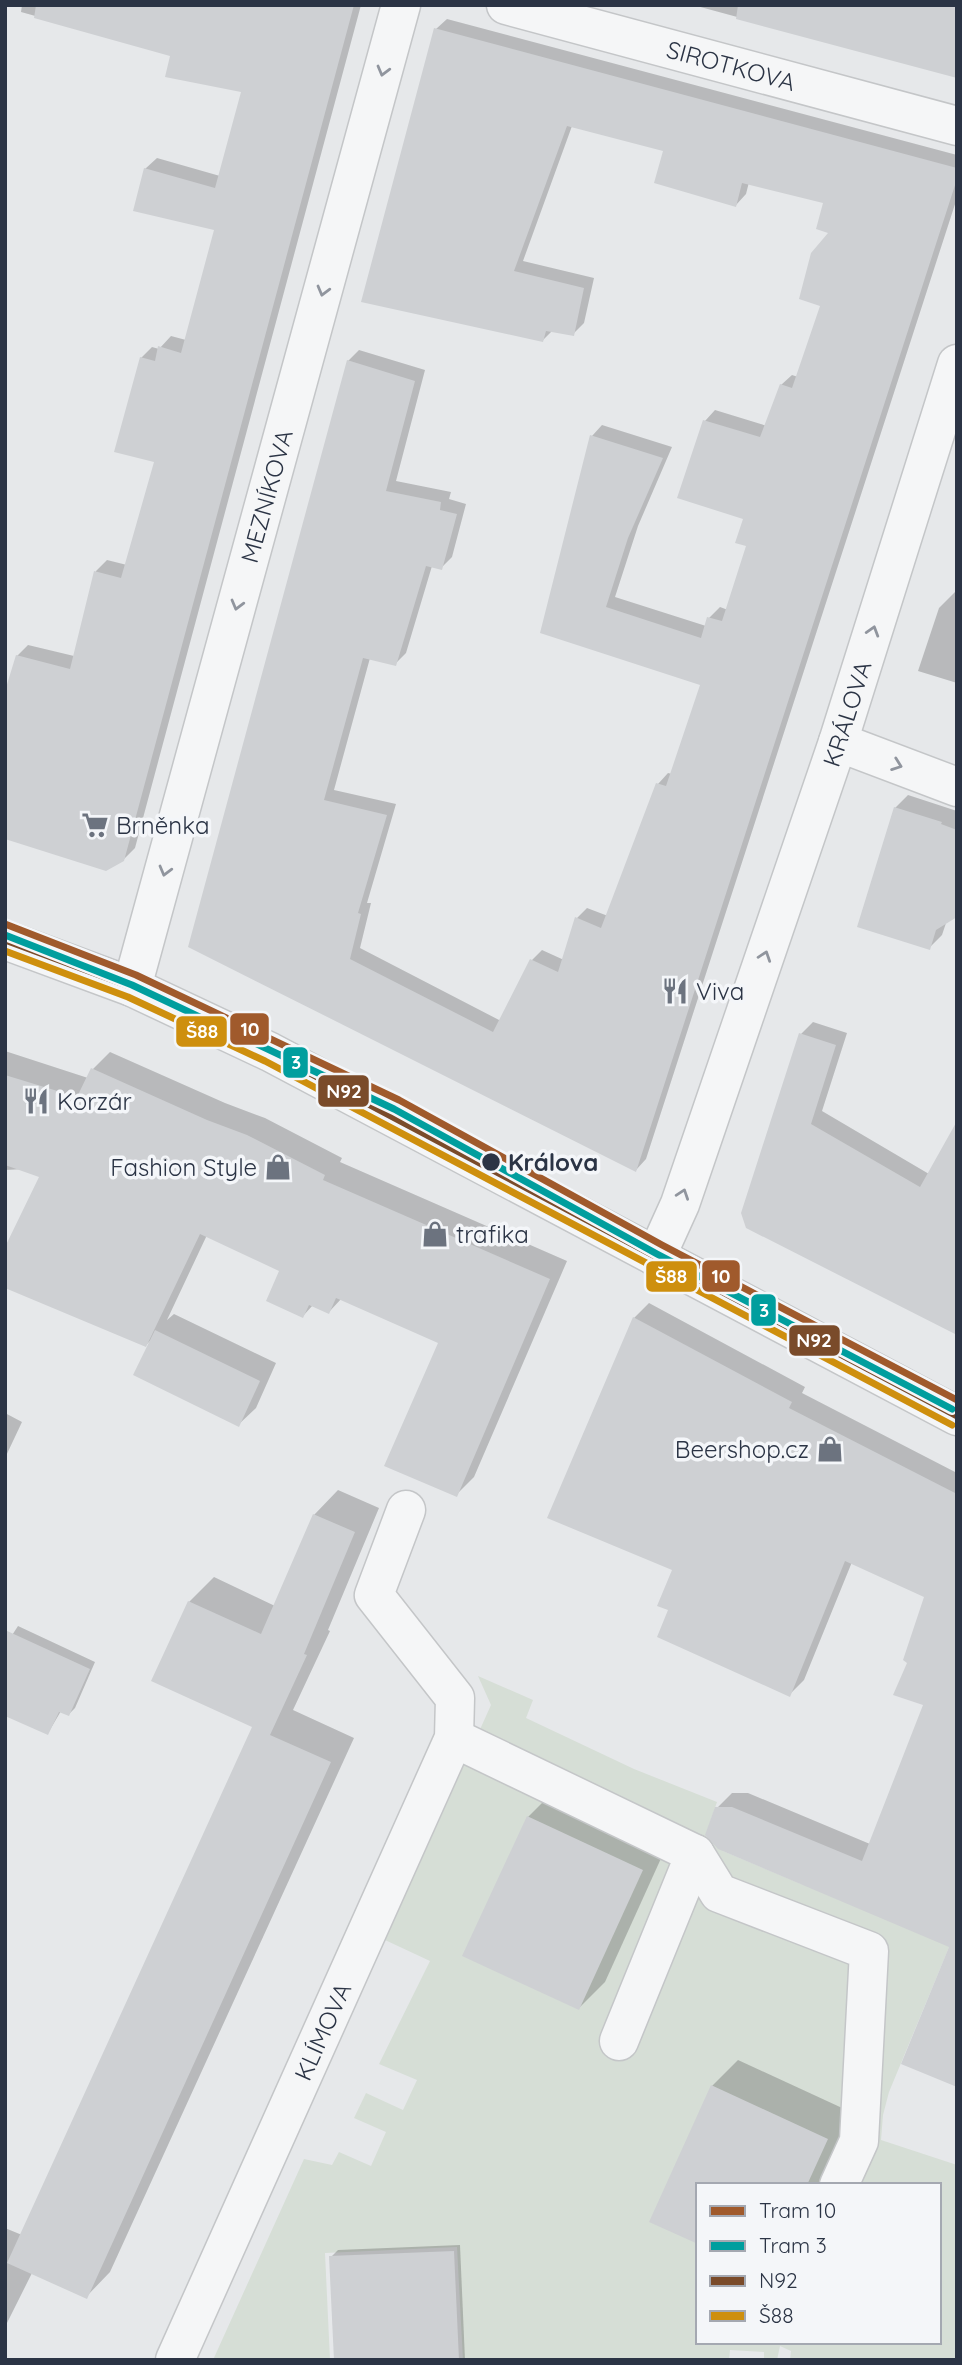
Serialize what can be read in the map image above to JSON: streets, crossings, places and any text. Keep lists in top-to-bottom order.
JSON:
{
  "streets": {
    "street": [
      "SIROTKOVA",
      "MEZNÍKOVA",
      "KRÁLOVA",
      "KLÍMOVA"
    ]
  },
  "one_way": ["MEZNÍKOVA", "KRÁLOVA"],
  "places": {
    "supermarket": ["Brněnka"],
    "restaurant": ["Viva", "Korzár"],
    "other": ["Králova"],
    "shop": ["Fashion Style", "trafika", "Beershop.cz"]
  },
  "lines": [
    "tram line 10",
    "tram line 3",
    "transit line N92",
    "transit line Š88"
  ],
  "legend": [
    "Tram 10",
    "Tram 3",
    "N92",
    "Š88"
  ]
}
